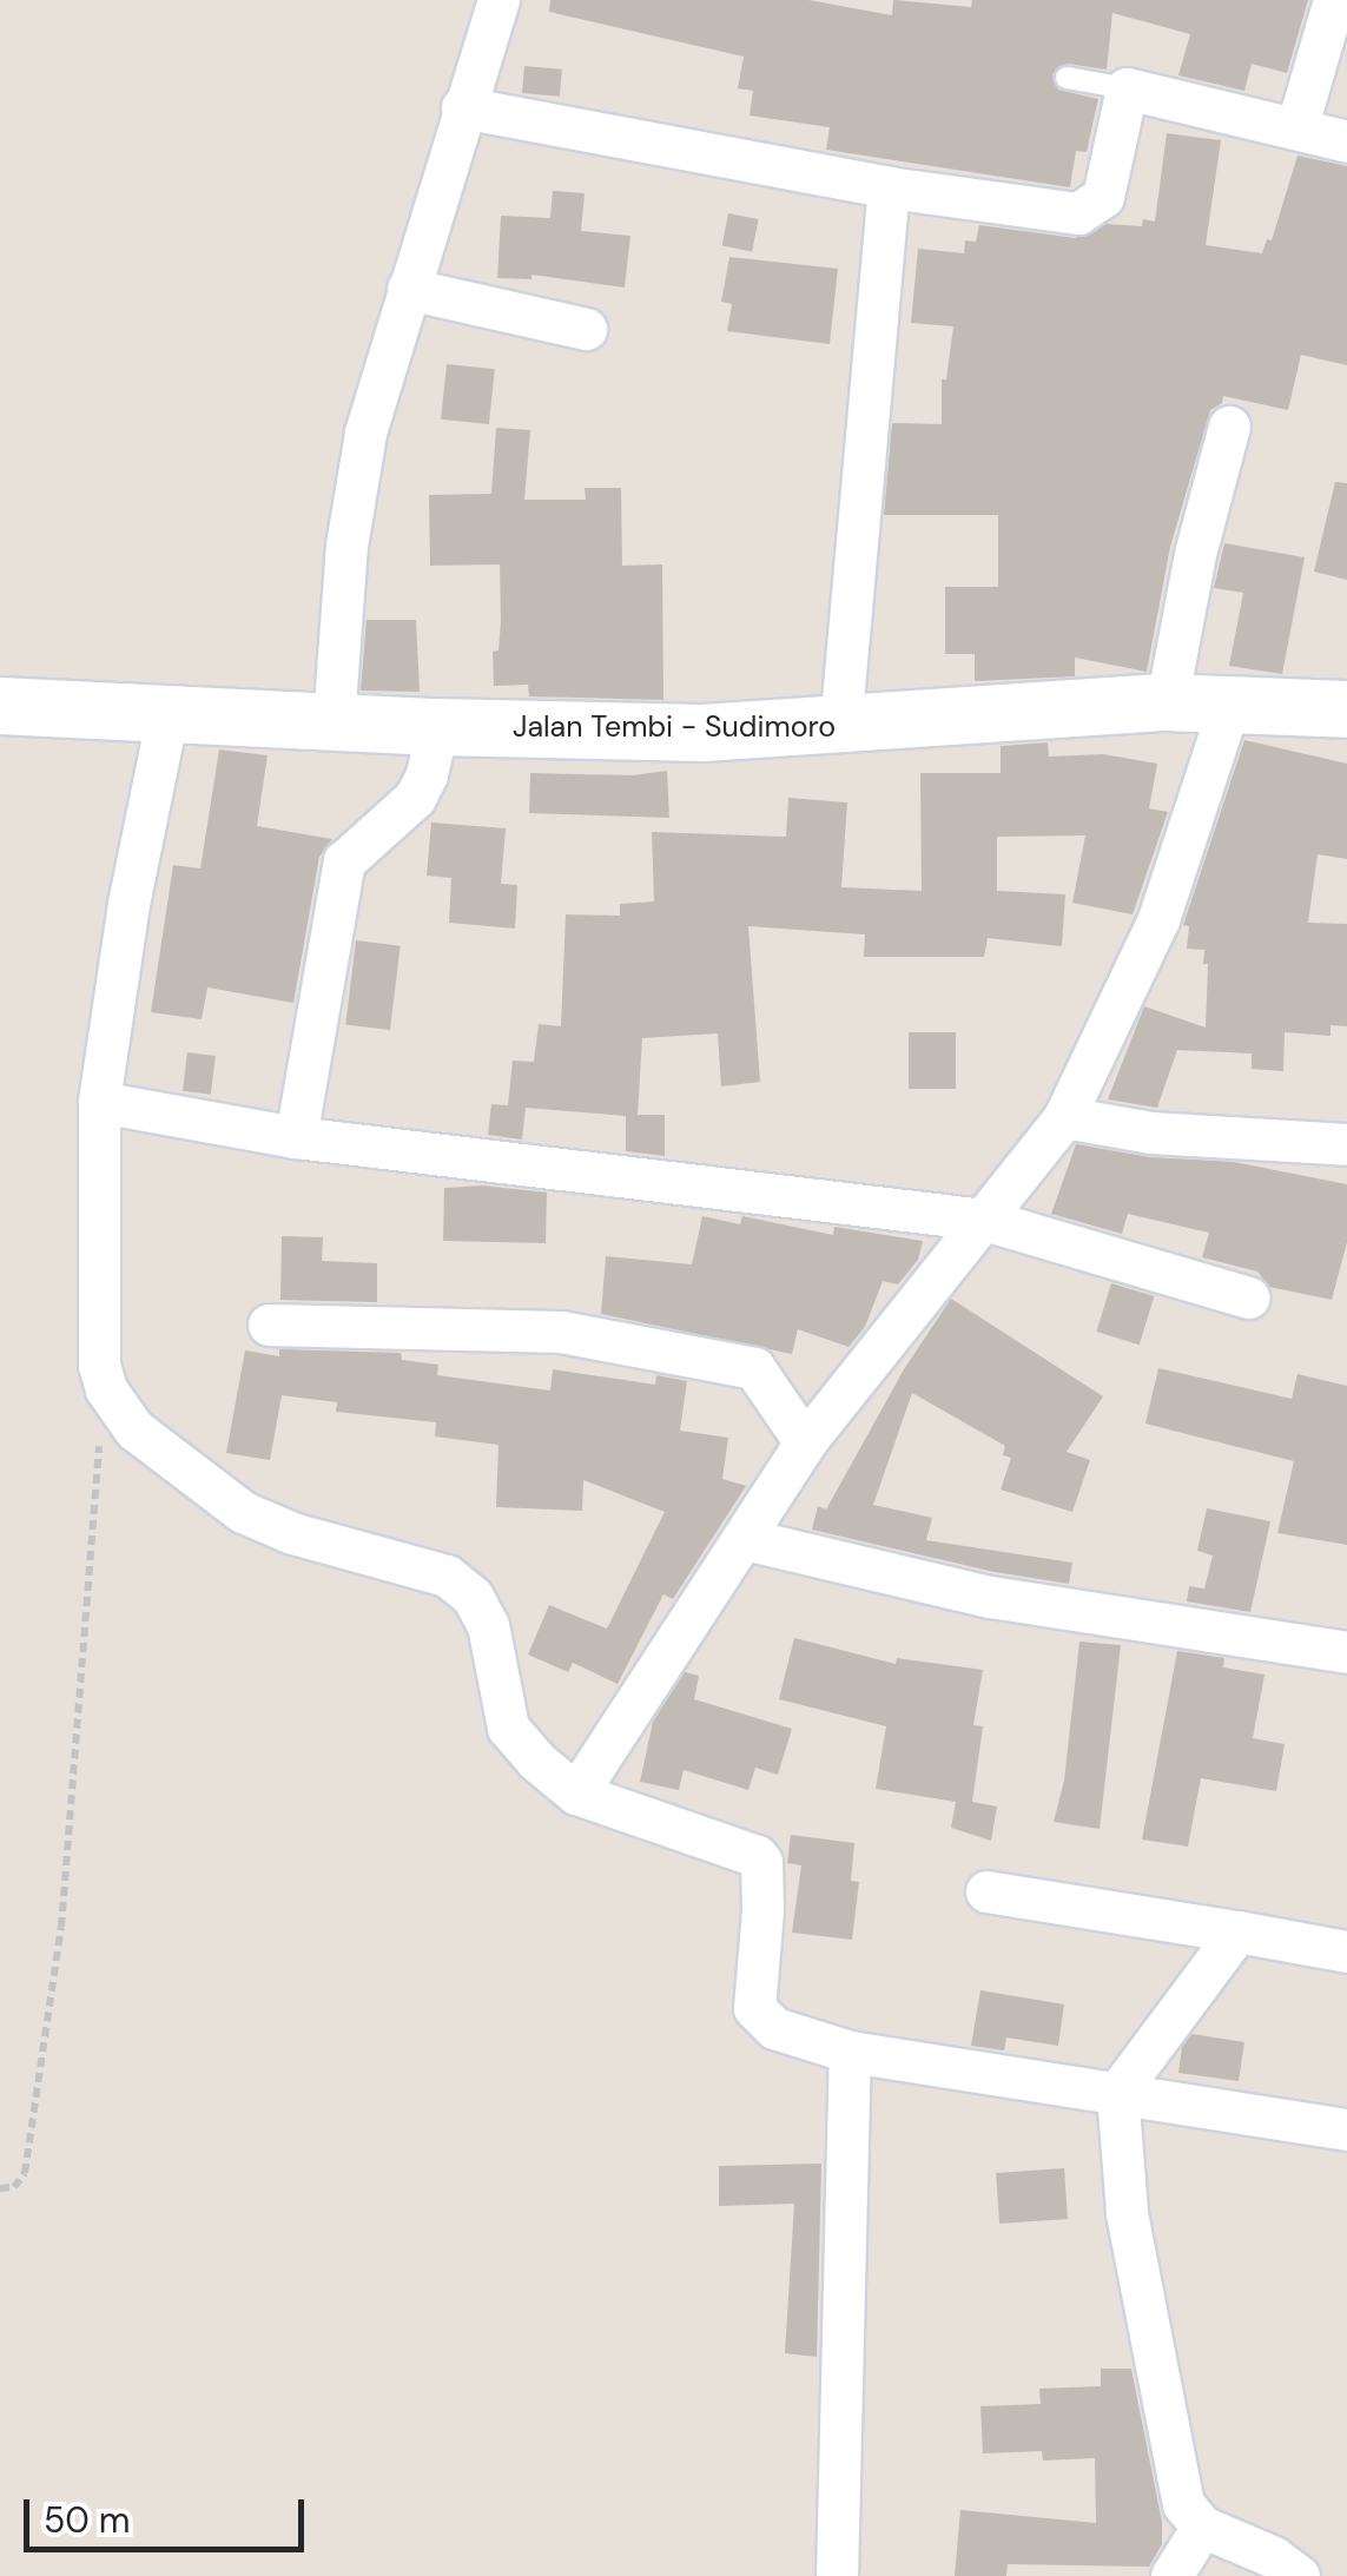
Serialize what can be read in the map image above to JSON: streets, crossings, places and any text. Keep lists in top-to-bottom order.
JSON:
{
  "streets": {
    "main road": ["Jalan Tembi - Sudimoro"]
  },
  "scale_bar": "50 m"
}
